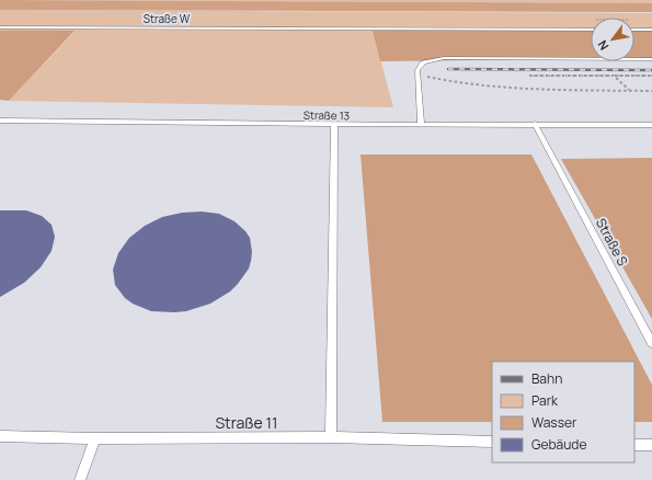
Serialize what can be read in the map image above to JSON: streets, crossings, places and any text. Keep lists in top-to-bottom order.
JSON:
{
  "streets": {
    "lane": [
      "Straße W",
      "Straße 13",
      "Straße S",
      "Straße 11"
    ]
  },
  "crossings": [
    ["Straße 13", "Straße S"]
  ],
  "legend": [
    "Bahn",
    "Park",
    "Wasser",
    "Gebäude"
  ],
  "north": "bottom left"
}
